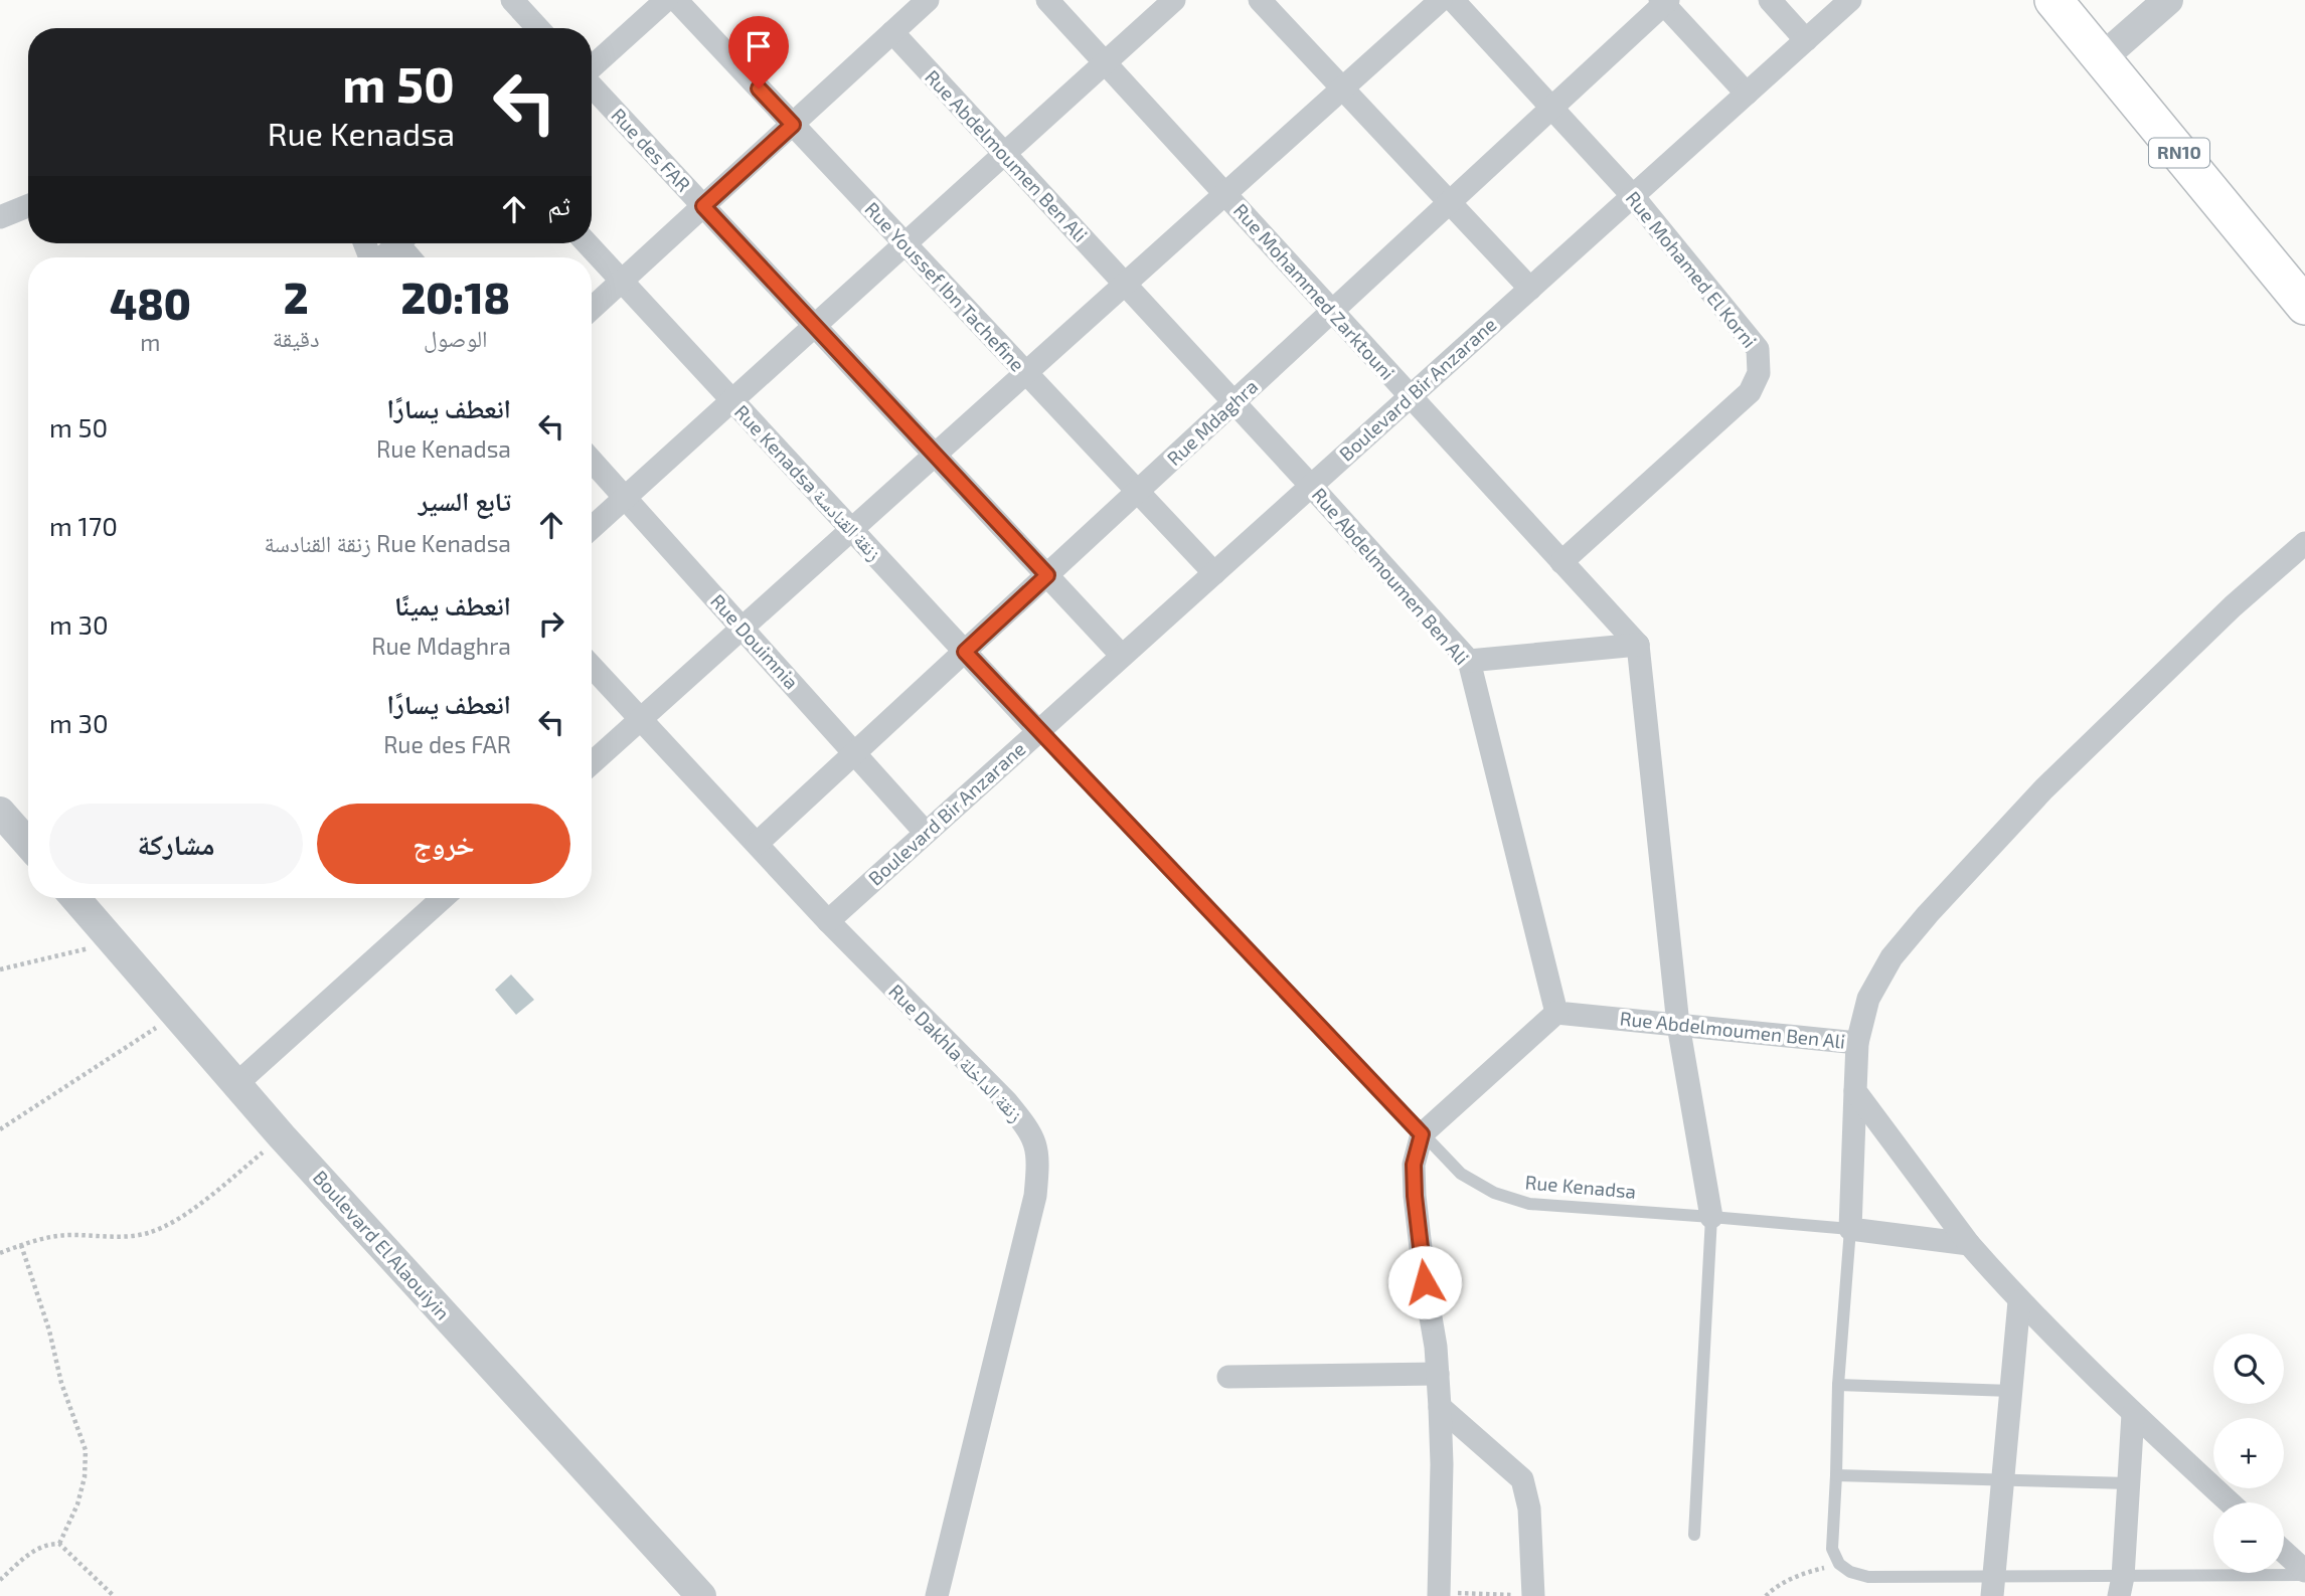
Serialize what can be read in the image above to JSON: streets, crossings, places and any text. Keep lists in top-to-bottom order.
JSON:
{
  "streets": {
    "main road": ["RN10"],
    "street": [
      "Rue des FAR",
      "Rue Abdelmoumen Ben Ali",
      "Rue Mohamed El Korni",
      "Rue Youssef Ibn Tachefine",
      "Rue Mohammed Zarktouni",
      "Boulevard Bir Anzarane",
      "Rue Mdaghra",
      "Rue Kenadsa زنقة القنادسة",
      "Rue Douimnia",
      "Rue Dakhla زنقة الداخلة",
      "Boulevard El Alaouiyin"
    ],
    "lane": ["Rue Kenadsa"]
  },
  "crossings": [
    ["Rue des FAR", "Boulevard Bir Anzarane"],
    ["Rue des FAR", "Rue Mdaghra"],
    ["Rue Abdelmoumen Ben Ali", "Boulevard Bir Anzarane"],
    ["Rue Abdelmoumen Ben Ali", "Rue Mdaghra"],
    ["Rue Mohamed El Korni", "Rue Mohammed Zarktouni"],
    ["Rue Mohamed El Korni", "Boulevard Bir Anzarane"],
    ["Rue Mohamed El Korni", "Rue Mdaghra"],
    ["Rue Youssef Ibn Tachefine", "Boulevard Bir Anzarane"],
    ["Rue Youssef Ibn Tachefine", "Rue Mdaghra"],
    ["Rue Mohammed Zarktouni", "Boulevard Bir Anzarane"],
    ["Rue Mohammed Zarktouni", "Rue Mdaghra"],
    ["Boulevard Bir Anzarane", "Rue Kenadsa زنقة القنادسة"],
    ["Boulevard Bir Anzarane", "Rue Douimnia"],
    ["Boulevard Bir Anzarane", "Rue Dakhla زنقة الداخلة"],
    ["Boulevard Bir Anzarane", "Rue Kenadsa"],
    ["Rue Mdaghra", "Rue Kenadsa زنقة القنادسة"],
    ["Rue Mdaghra", "Rue Douimnia"],
    ["Rue Mdaghra", "Rue Dakhla زنقة الداخلة"],
    ["Rue Kenadsa زنقة القنادسة", "Rue Kenadsa"]
  ],
  "page": {
    "turn": ["50 m", "Rue Kenadsa"],
    "then": "ثم",
    "eta": [
      "20:18",
      "الوصول",
      "2",
      "دقيقة",
      "480",
      "m"
    ],
    "list": [
      {
        "name": "انعطف يسارًا",
        "note": "Rue Kenadsa",
        "value": "50 m"
      },
      {
        "name": "تابع السير",
        "note": "Rue Kenadsa زنقة القنادسة",
        "value": "170 m"
      },
      {
        "name": "انعطف يمينًا",
        "note": "Rue Mdaghra",
        "value": "30 m"
      },
      {
        "name": "انعطف يسارًا",
        "note": "Rue des FAR",
        "value": "30 m"
      }
    ],
    "buttons": ["خروج", "مشاركة"],
    "map_buttons": ["+", "−"]
  }
}
